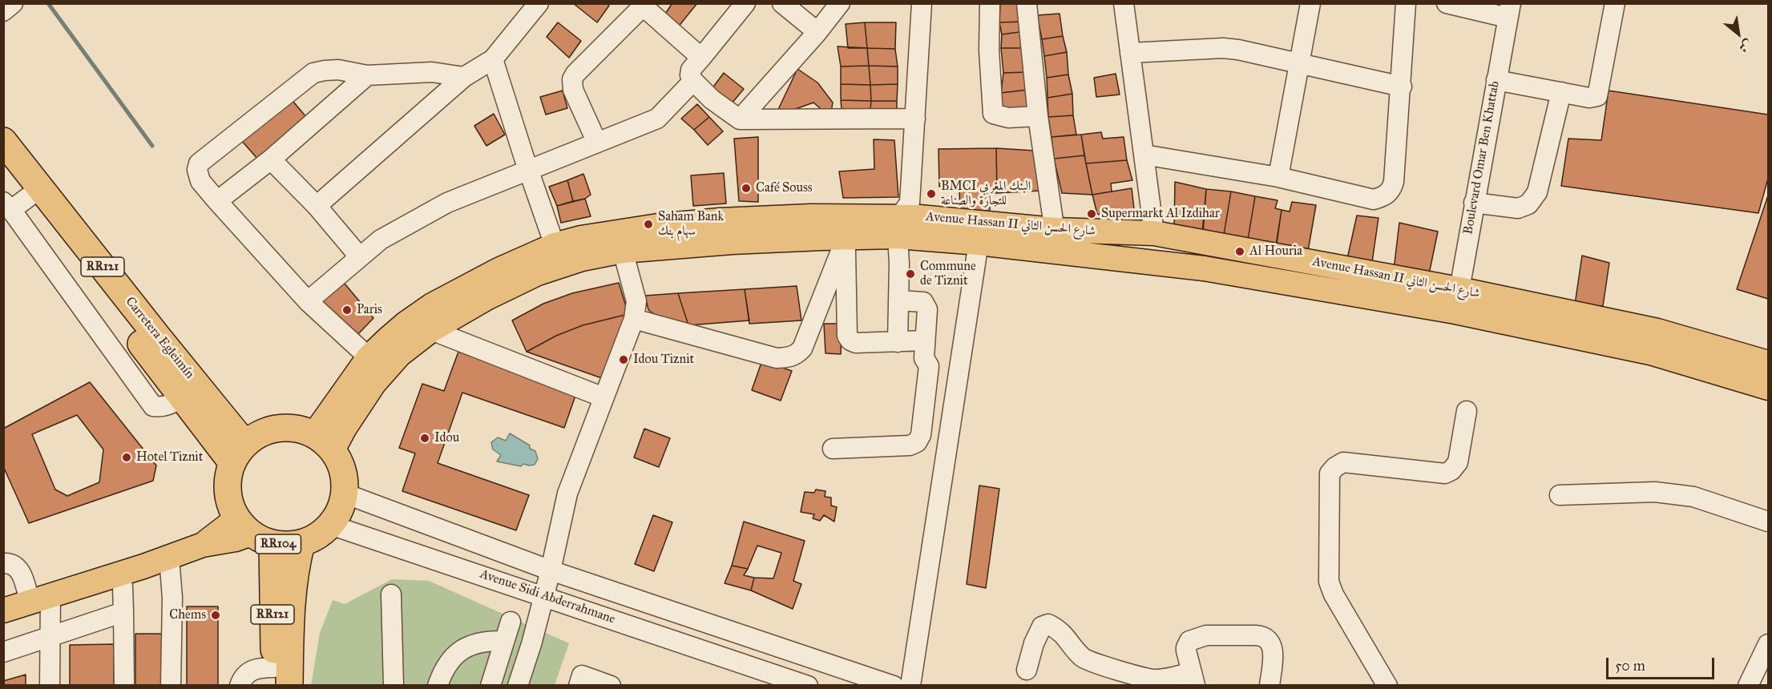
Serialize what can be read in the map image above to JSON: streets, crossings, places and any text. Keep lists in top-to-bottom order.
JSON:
{
  "streets": {
    "highway": ["RR121", "Carretera Egleimín", "RR104"],
    "main road": ["Avenue Hassan II شارع الحسن الثاني"],
    "street": ["Boulevard Omar Ben Khattab", "Avenue Sidi Abderrahmane"]
  },
  "crossings": [
    ["Boulevard Omar Ben Khattab", "Avenue Hassan II شارع الحسن الثاني"],
    ["Avenue Hassan II شارع الحسن الثاني", "RR121"],
    ["Avenue Hassan II شارع الحسن الثاني", "Carretera Egleimín"],
    ["Avenue Hassan II شارع الحسن الثاني", "RR104"],
    ["Avenue Hassan II شارع الحسن الثاني", "Avenue Sidi Abderrahmane"],
    ["RR121", "Carretera Egleimín"],
    ["RR121", "RR104"],
    ["RR121", "Avenue Sidi Abderrahmane"],
    ["Carretera Egleimín", "RR104"],
    ["Carretera Egleimín", "Avenue Sidi Abderrahmane"],
    ["RR104", "Avenue Sidi Abderrahmane"]
  ],
  "places": [
    "Café Souss",
    "BMCI البنك المغربي للتجارة والصناعة",
    "Supermarkt Al Izdihar",
    "Saham Bank سهام بنك",
    "Al Houria",
    "Commune de Tiznit",
    "Paris",
    "Idou Tiznit",
    "Idou",
    "Hotel Tiznit",
    "Chems"
  ],
  "scale_bar": "50 m",
  "north": "bottom right"
}
